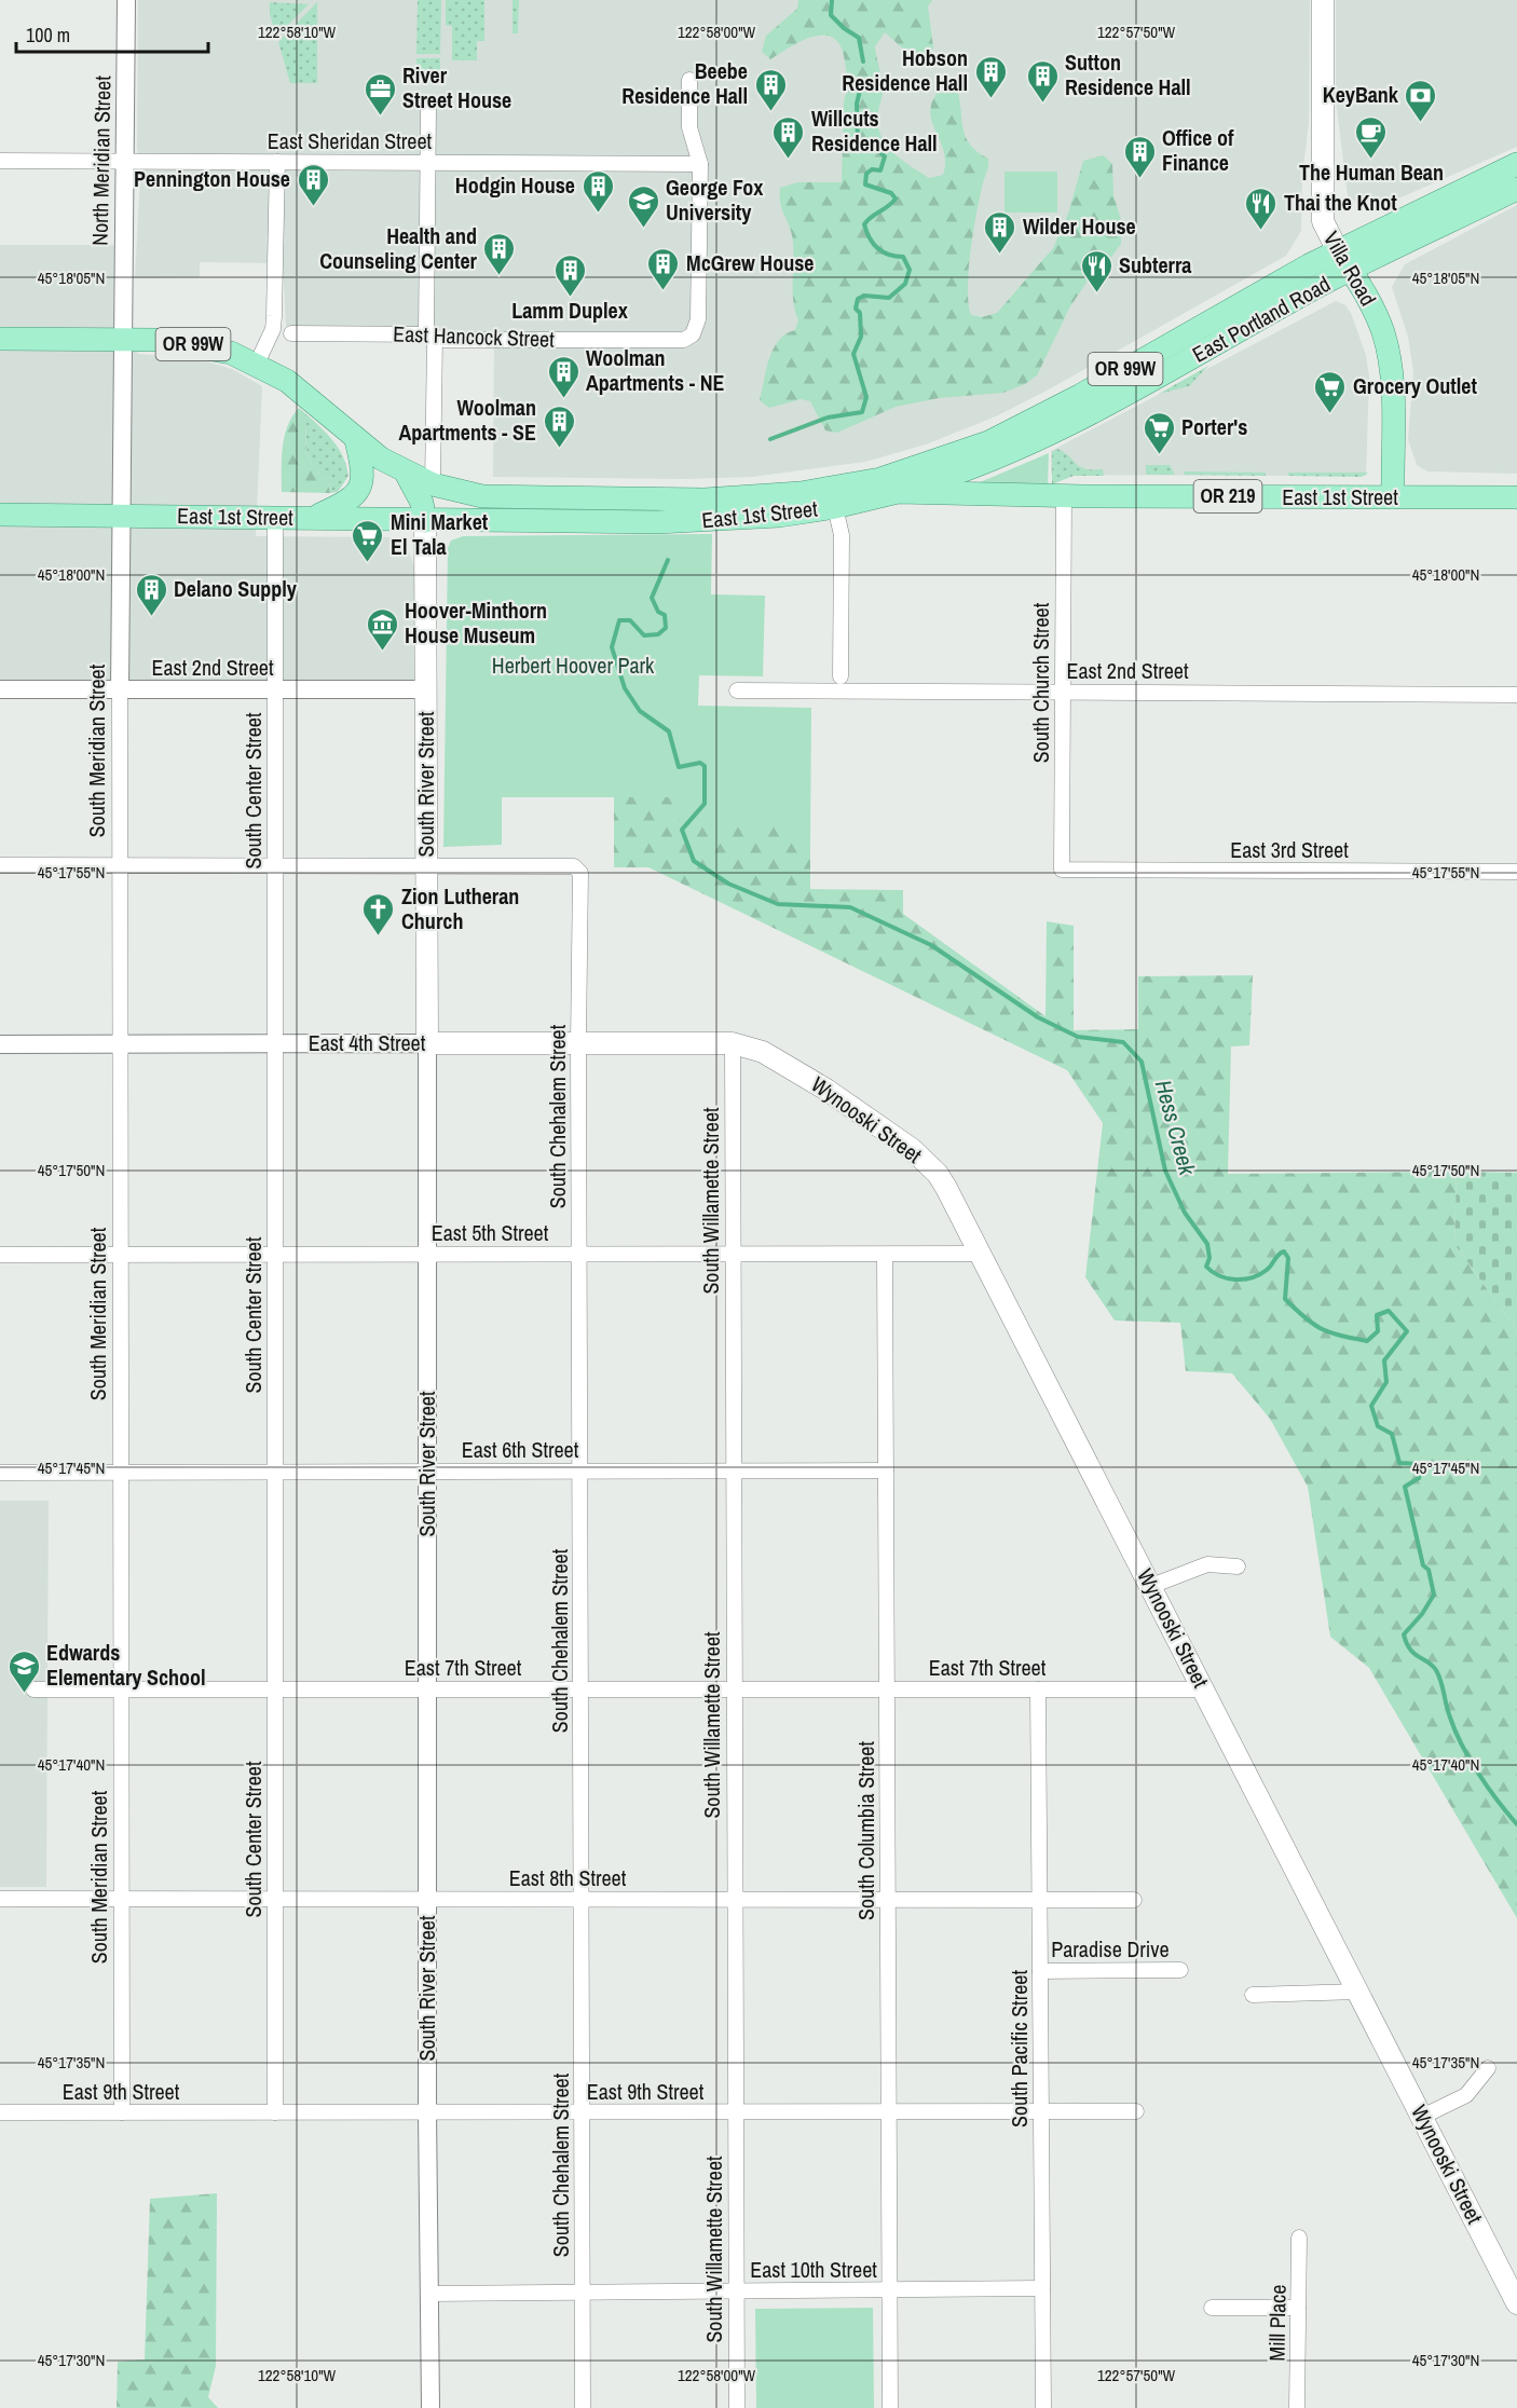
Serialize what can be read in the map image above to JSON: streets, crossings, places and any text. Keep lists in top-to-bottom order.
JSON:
{
  "streets": {
    "main road": [
      "Villa Road",
      "East Portland Road",
      "OR 99W",
      "OR 219",
      "East 1st Street",
      "South River Street",
      "East 4th Street",
      "Wynooski Street"
    ],
    "street": [
      "East Sheridan Street",
      "North Meridian Street",
      "East Hancock Street",
      "East 2nd Street",
      "South Church Street",
      "South Meridian Street",
      "South Center Street",
      "East 3rd Street",
      "South Chehalem Street",
      "South Willamette Street",
      "East 5th Street",
      "East 6th Street",
      "East 7th Street",
      "South Columbia Street",
      "East 8th Street",
      "Paradise Drive",
      "South Pacific Street",
      "East 9th Street",
      "East 10th Street",
      "Mill Place"
    ]
  },
  "crossings": [
    ["East Sheridan Street", "North Meridian Street"],
    ["East Sheridan Street", "East Hancock Street"],
    ["North Meridian Street", "OR 99W"],
    ["North Meridian Street", "East 1st Street"],
    ["North Meridian Street", "South Meridian Street"],
    ["Villa Road", "East Portland Road"],
    ["Villa Road", "East 1st Street"],
    ["East Portland Road", "East 1st Street"],
    ["OR 99W", "East 1st Street"],
    ["East 1st Street", "South Church Street"],
    ["East 1st Street", "South Meridian Street"],
    ["East 1st Street", "South River Street"],
    ["East 1st Street", "South Center Street"],
    ["East 2nd Street", "South Church Street"],
    ["East 2nd Street", "South Meridian Street"],
    ["East 2nd Street", "South River Street"],
    ["East 2nd Street", "South Center Street"],
    ["South Church Street", "East 3rd Street"],
    ["South Meridian Street", "East 4th Street"],
    ["South Meridian Street", "East 5th Street"],
    ["South Meridian Street", "East 6th Street"],
    ["South Meridian Street", "East 7th Street"],
    ["South Meridian Street", "East 8th Street"],
    ["South Meridian Street", "East 9th Street"],
    ["South River Street", "East 4th Street"],
    ["South River Street", "South Chehalem Street"],
    ["South River Street", "East 5th Street"],
    ["South River Street", "East 6th Street"],
    ["South River Street", "East 7th Street"],
    ["South River Street", "East 8th Street"],
    ["South River Street", "East 9th Street"],
    ["South River Street", "East 10th Street"],
    ["South Center Street", "East 4th Street"],
    ["South Center Street", "East 5th Street"],
    ["South Center Street", "East 6th Street"],
    ["South Center Street", "East 7th Street"],
    ["South Center Street", "East 8th Street"],
    ["South Center Street", "East 9th Street"],
    ["East 4th Street", "South Chehalem Street"],
    ["East 4th Street", "Wynooski Street"],
    ["East 4th Street", "South Willamette Street"],
    ["South Chehalem Street", "East 5th Street"],
    ["South Chehalem Street", "East 6th Street"],
    ["South Chehalem Street", "East 7th Street"],
    ["South Chehalem Street", "East 8th Street"],
    ["South Chehalem Street", "East 9th Street"],
    ["South Chehalem Street", "East 10th Street"],
    ["Wynooski Street", "South Willamette Street"],
    ["Wynooski Street", "East 5th Street"],
    ["Wynooski Street", "East 7th Street"],
    ["South Willamette Street", "East 5th Street"],
    ["South Willamette Street", "East 6th Street"],
    ["South Willamette Street", "East 7th Street"],
    ["South Willamette Street", "East 8th Street"],
    ["South Willamette Street", "East 9th Street"],
    ["South Willamette Street", "East 10th Street"],
    ["East 5th Street", "South Columbia Street"],
    ["East 6th Street", "South Columbia Street"],
    ["East 7th Street", "South Columbia Street"],
    ["East 7th Street", "South Pacific Street"],
    ["South Columbia Street", "East 8th Street"],
    ["South Columbia Street", "East 9th Street"],
    ["South Columbia Street", "East 10th Street"],
    ["East 8th Street", "South Pacific Street"],
    ["Paradise Drive", "South Pacific Street"],
    ["South Pacific Street", "East 9th Street"],
    ["South Pacific Street", "East 10th Street"]
  ],
  "water": ["Hess Creek"],
  "parks": ["Herbert Hoover Park"],
  "places": {
    "building": [
      "Hobson Residence Hall",
      "Sutton Residence Hall",
      "Beebe Residence Hall",
      "Willcuts Residence Hall",
      "Office of Finance",
      "Pennington House",
      "Hodgin House",
      "Wilder House",
      "Health and Counseling Center",
      "McGrew House",
      "Lamm Duplex",
      "Woolman Apartments - NE",
      "Woolman Apartments - SE",
      "Delano Supply"
    ],
    "office": ["River Street House"],
    "bank": ["KeyBank"],
    "cafe": ["The Human Bean"],
    "school or university": ["George Fox University", "Edwards Elementary School"],
    "restaurant": ["Thai the Knot", "Subterra"],
    "supermarket": ["Grocery Outlet", "Porter's", "Mini Market El Tala"],
    "museum": ["Hoover-Minthorn House Museum"],
    "church": ["Zion Lutheran Church"]
  },
  "scale_bar": "100 m",
  "coordinates": [
    "122°58'10\"W",
    "122°58'00\"W",
    "122°57'50\"W",
    "45°18'05\"N",
    "45°18'00\"N",
    "45°17'55\"N",
    "45°17'50\"N",
    "45°17'45\"N",
    "45°17'40\"N",
    "45°17'35\"N",
    "45°17'30\"N"
  ]
}
